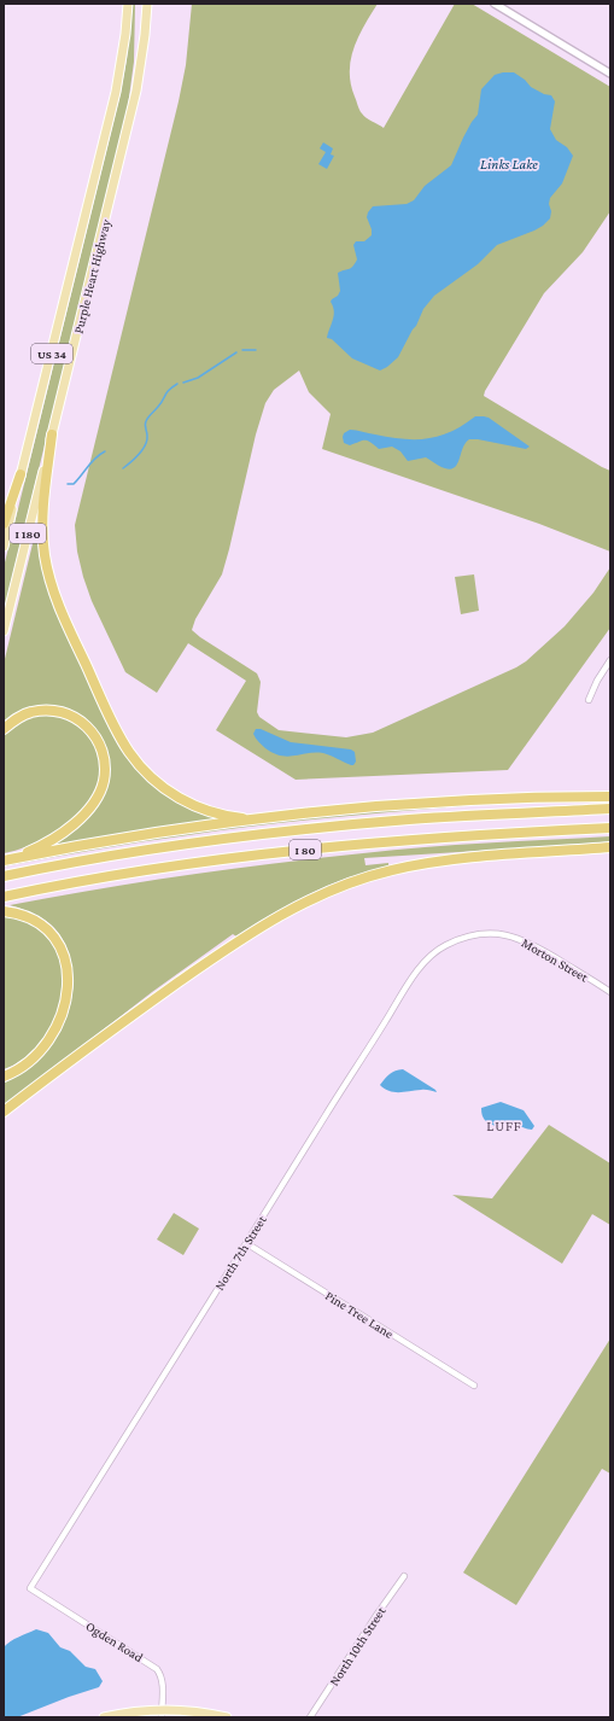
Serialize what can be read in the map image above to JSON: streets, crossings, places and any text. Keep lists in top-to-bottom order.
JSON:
{
  "streets": {
    "highway": ["I 80"],
    "main road": ["Purple Heart Highway", "US 34", "I 180"],
    "street": [
      "Morton Street",
      "North 7th Street",
      "Pine Tree Lane",
      "Ogden Road",
      "North 10th Street"
    ]
  },
  "crossings": [
    ["Morton Street", "North 7th Street"],
    ["North 7th Street", "Pine Tree Lane"],
    ["North 7th Street", "Ogden Road"]
  ],
  "districts": ["LUFF"],
  "water": ["Links Lake"]
}
